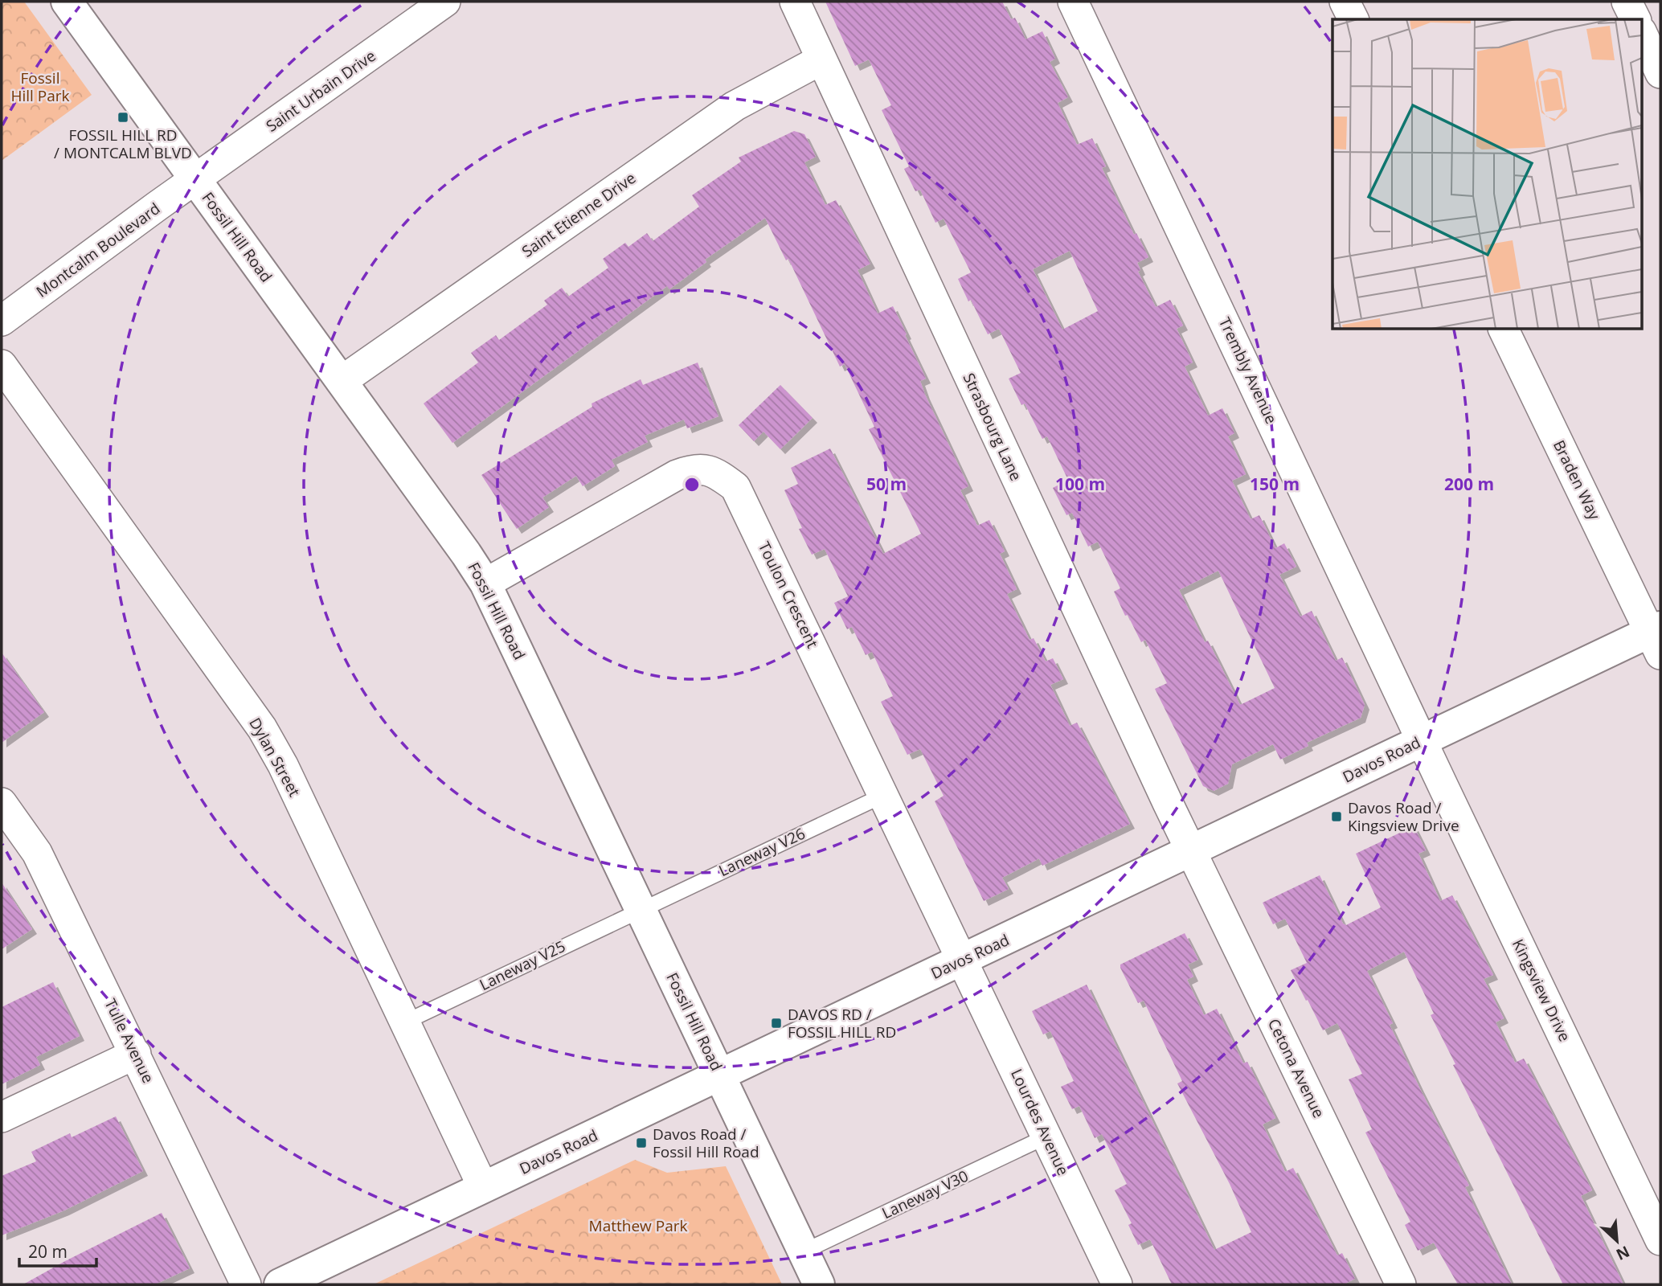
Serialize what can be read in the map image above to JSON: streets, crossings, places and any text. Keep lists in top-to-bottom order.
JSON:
{
  "streets": {
    "street": [
      "Saint Urbain Drive",
      "Saint Etienne Drive",
      "Fossil Hill Road",
      "Montcalm Boulevard",
      "Trembly Avenue",
      "Strasbourg Lane",
      "Braden Way",
      "Toulon Crescent",
      "Dylan Street",
      "Davos Road",
      "Kingsview Drive",
      "Tulle Avenue",
      "Cetona Avenue",
      "Lourdes Avenue"
    ],
    "lane": ["Laneway V26", "Laneway V25", "Laneway V30"]
  },
  "crossings": [
    ["Saint Urbain Drive", "Fossil Hill Road"],
    ["Saint Urbain Drive", "Montcalm Boulevard"],
    ["Saint Etienne Drive", "Fossil Hill Road"],
    ["Saint Etienne Drive", "Strasbourg Lane"],
    ["Fossil Hill Road", "Montcalm Boulevard"],
    ["Fossil Hill Road", "Toulon Crescent"],
    ["Fossil Hill Road", "Davos Road"],
    ["Fossil Hill Road", "Laneway V26"],
    ["Fossil Hill Road", "Laneway V25"],
    ["Fossil Hill Road", "Laneway V30"],
    ["Trembly Avenue", "Davos Road"],
    ["Trembly Avenue", "Kingsview Drive"],
    ["Strasbourg Lane", "Davos Road"],
    ["Strasbourg Lane", "Cetona Avenue"],
    ["Braden Way", "Davos Road"],
    ["Toulon Crescent", "Davos Road"],
    ["Toulon Crescent", "Laneway V26"],
    ["Toulon Crescent", "Lourdes Avenue"],
    ["Dylan Street", "Davos Road"],
    ["Dylan Street", "Laneway V25"],
    ["Davos Road", "Kingsview Drive"],
    ["Davos Road", "Cetona Avenue"],
    ["Davos Road", "Lourdes Avenue"],
    ["Laneway V26", "Laneway V25"],
    ["Lourdes Avenue", "Laneway V30"]
  ],
  "parks": ["Fossil Hill Park", "Matthew Park"],
  "places": {
    "transit": [
      "FOSSIL HILL RD / MONTCALM BLVD",
      "Davos Road / Kingsview Drive",
      "DAVOS RD / FOSSIL HILL RD",
      "Davos Road / Fossil Hill Road"
    ]
  },
  "scale_bar": "20 m",
  "north": "bottom right",
  "rings": [
    "50 m",
    "100 m",
    "150 m",
    "200 m"
  ]
}
